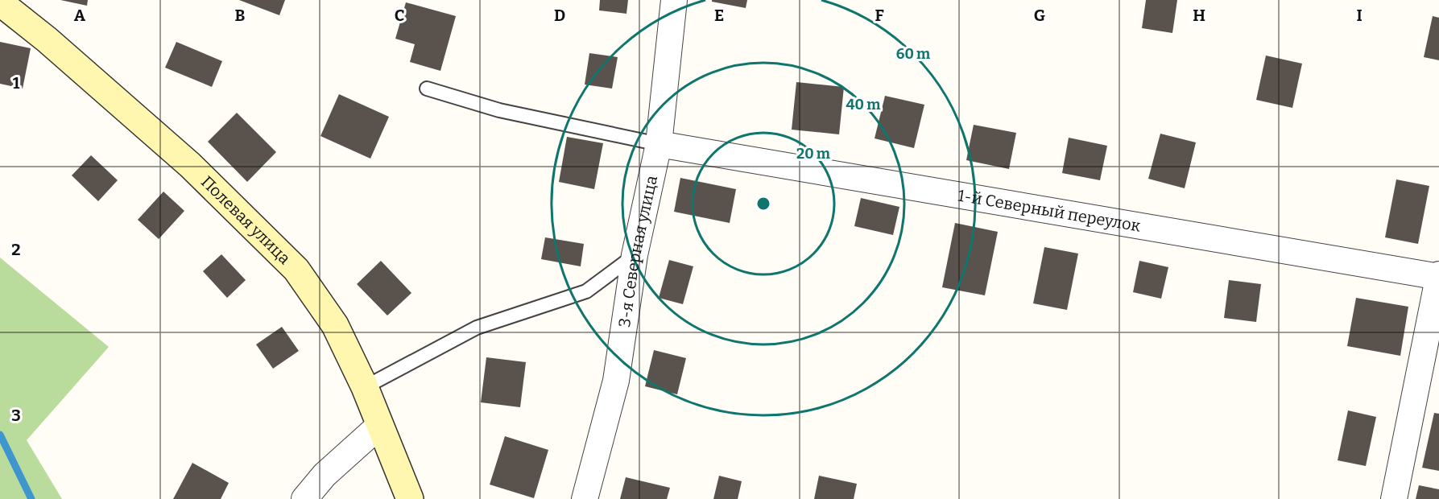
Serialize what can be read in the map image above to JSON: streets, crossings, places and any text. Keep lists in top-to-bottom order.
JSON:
{
  "streets": {
    "main road": ["Полевая улица"],
    "street": ["1-й Северный переулок", "3-я Северная улица"]
  },
  "crossings": [
    ["1-й Северный переулок", "3-я Северная улица"]
  ],
  "grid": {
    "columns": [
      "A",
      "B",
      "C",
      "D",
      "E",
      "F",
      "G",
      "H",
      "I"
    ],
    "rows": ["1", "2", "3"]
  },
  "rings": ["60 m", "40 m", "20 m"]
}
